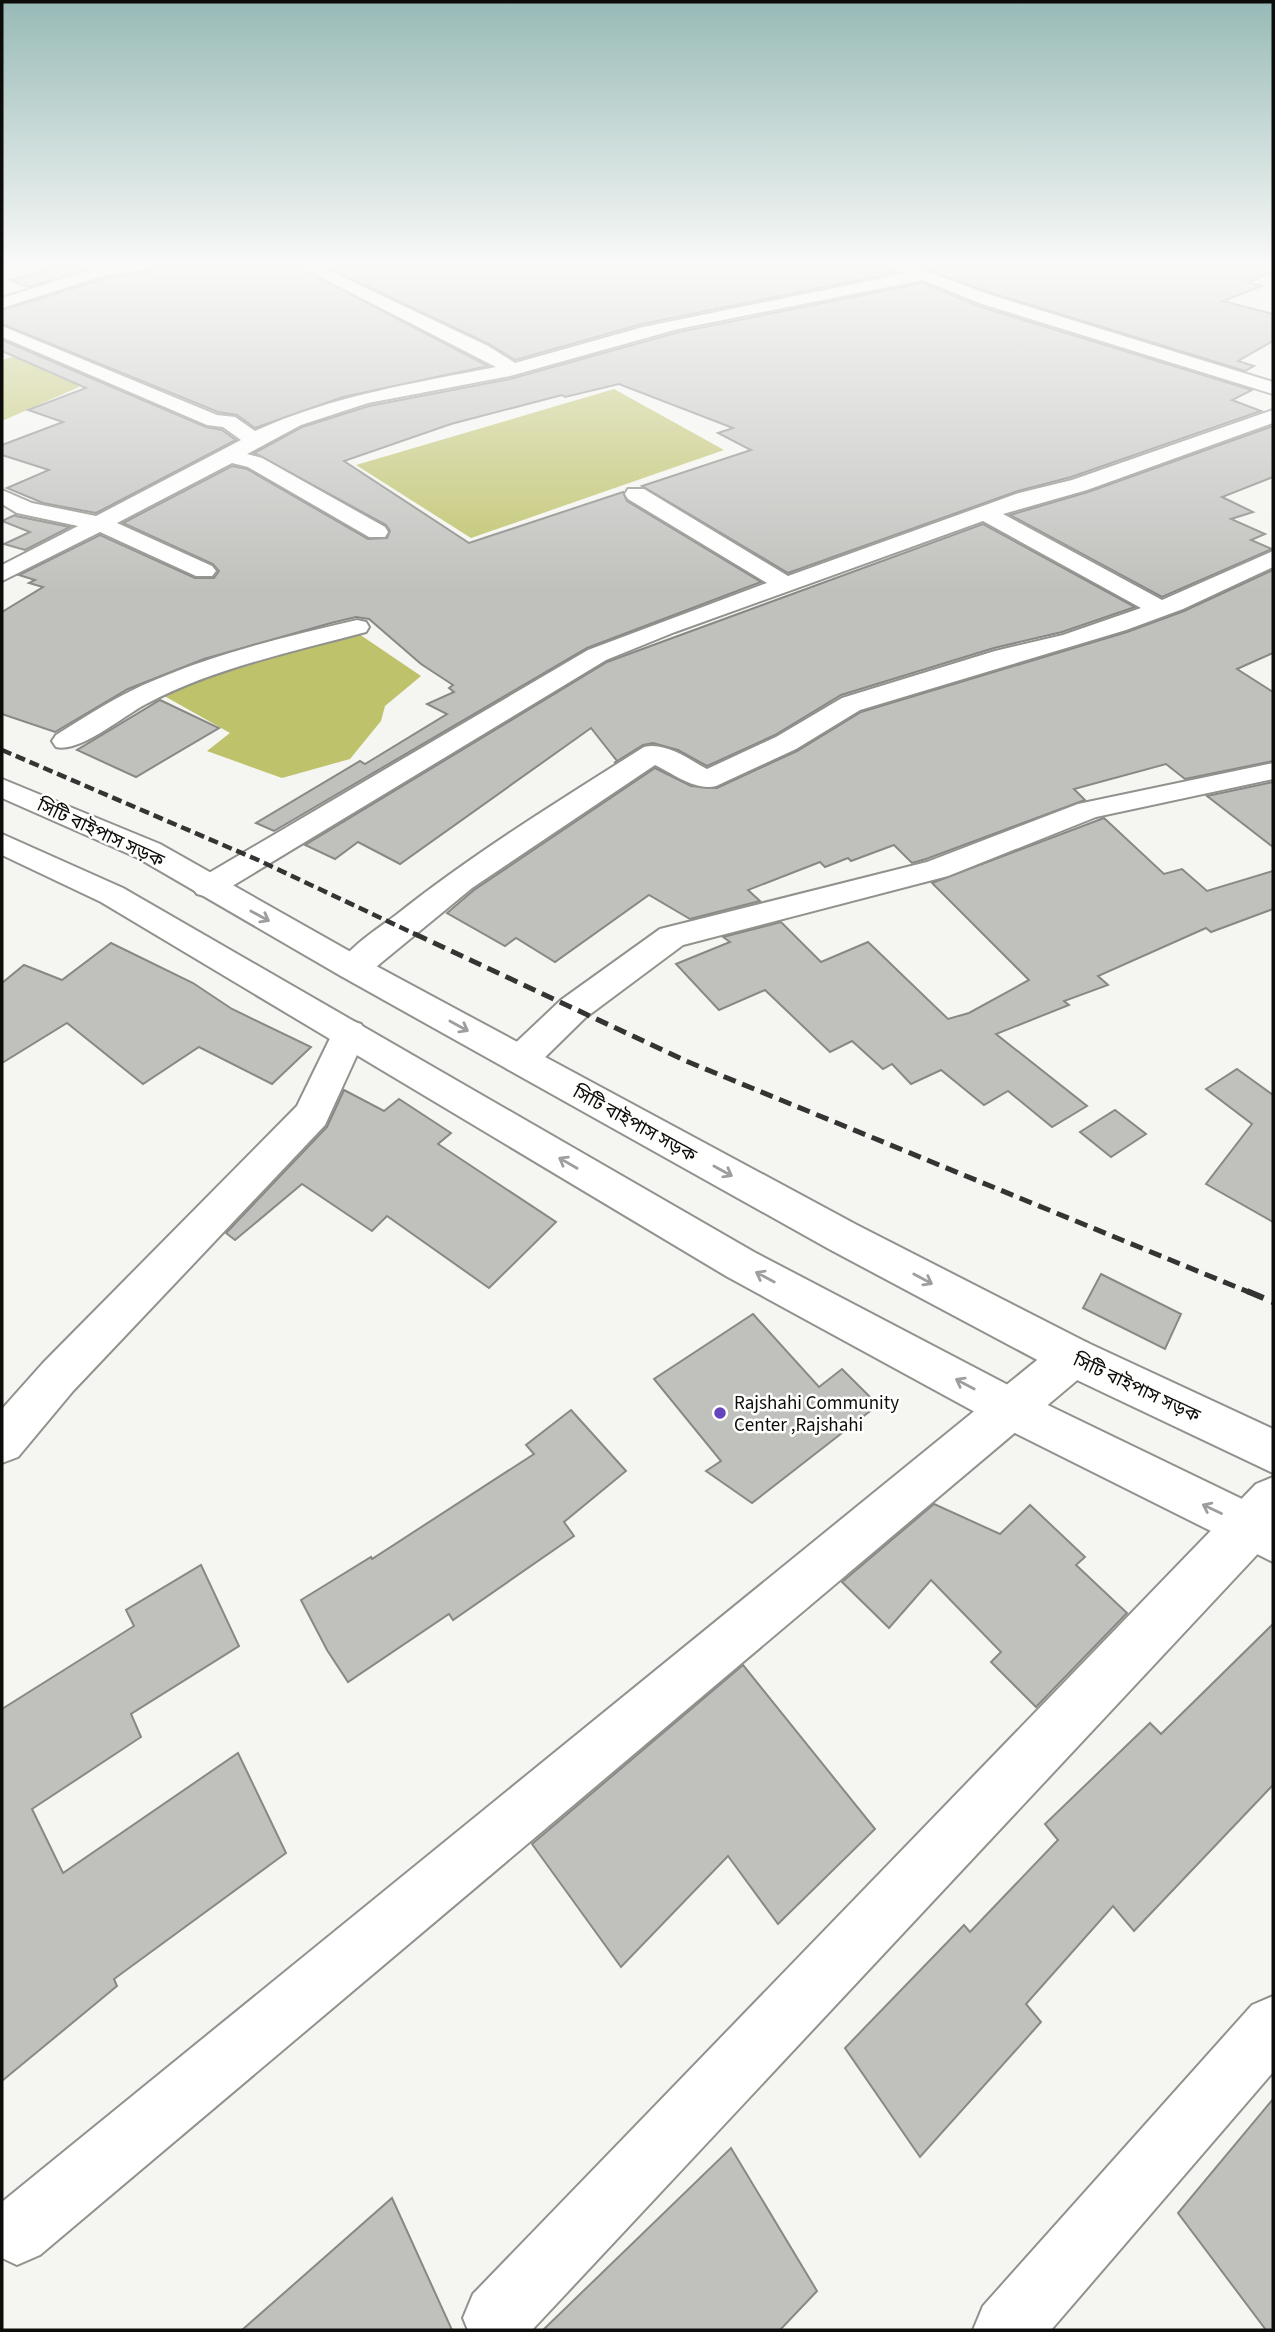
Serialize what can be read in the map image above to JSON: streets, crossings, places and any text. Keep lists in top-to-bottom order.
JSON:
{
  "streets": {
    "street": ["সিটি বাইপাস সড়ক"]
  },
  "places": ["Rajshahi Community Center ,Rajshahi"]
}
